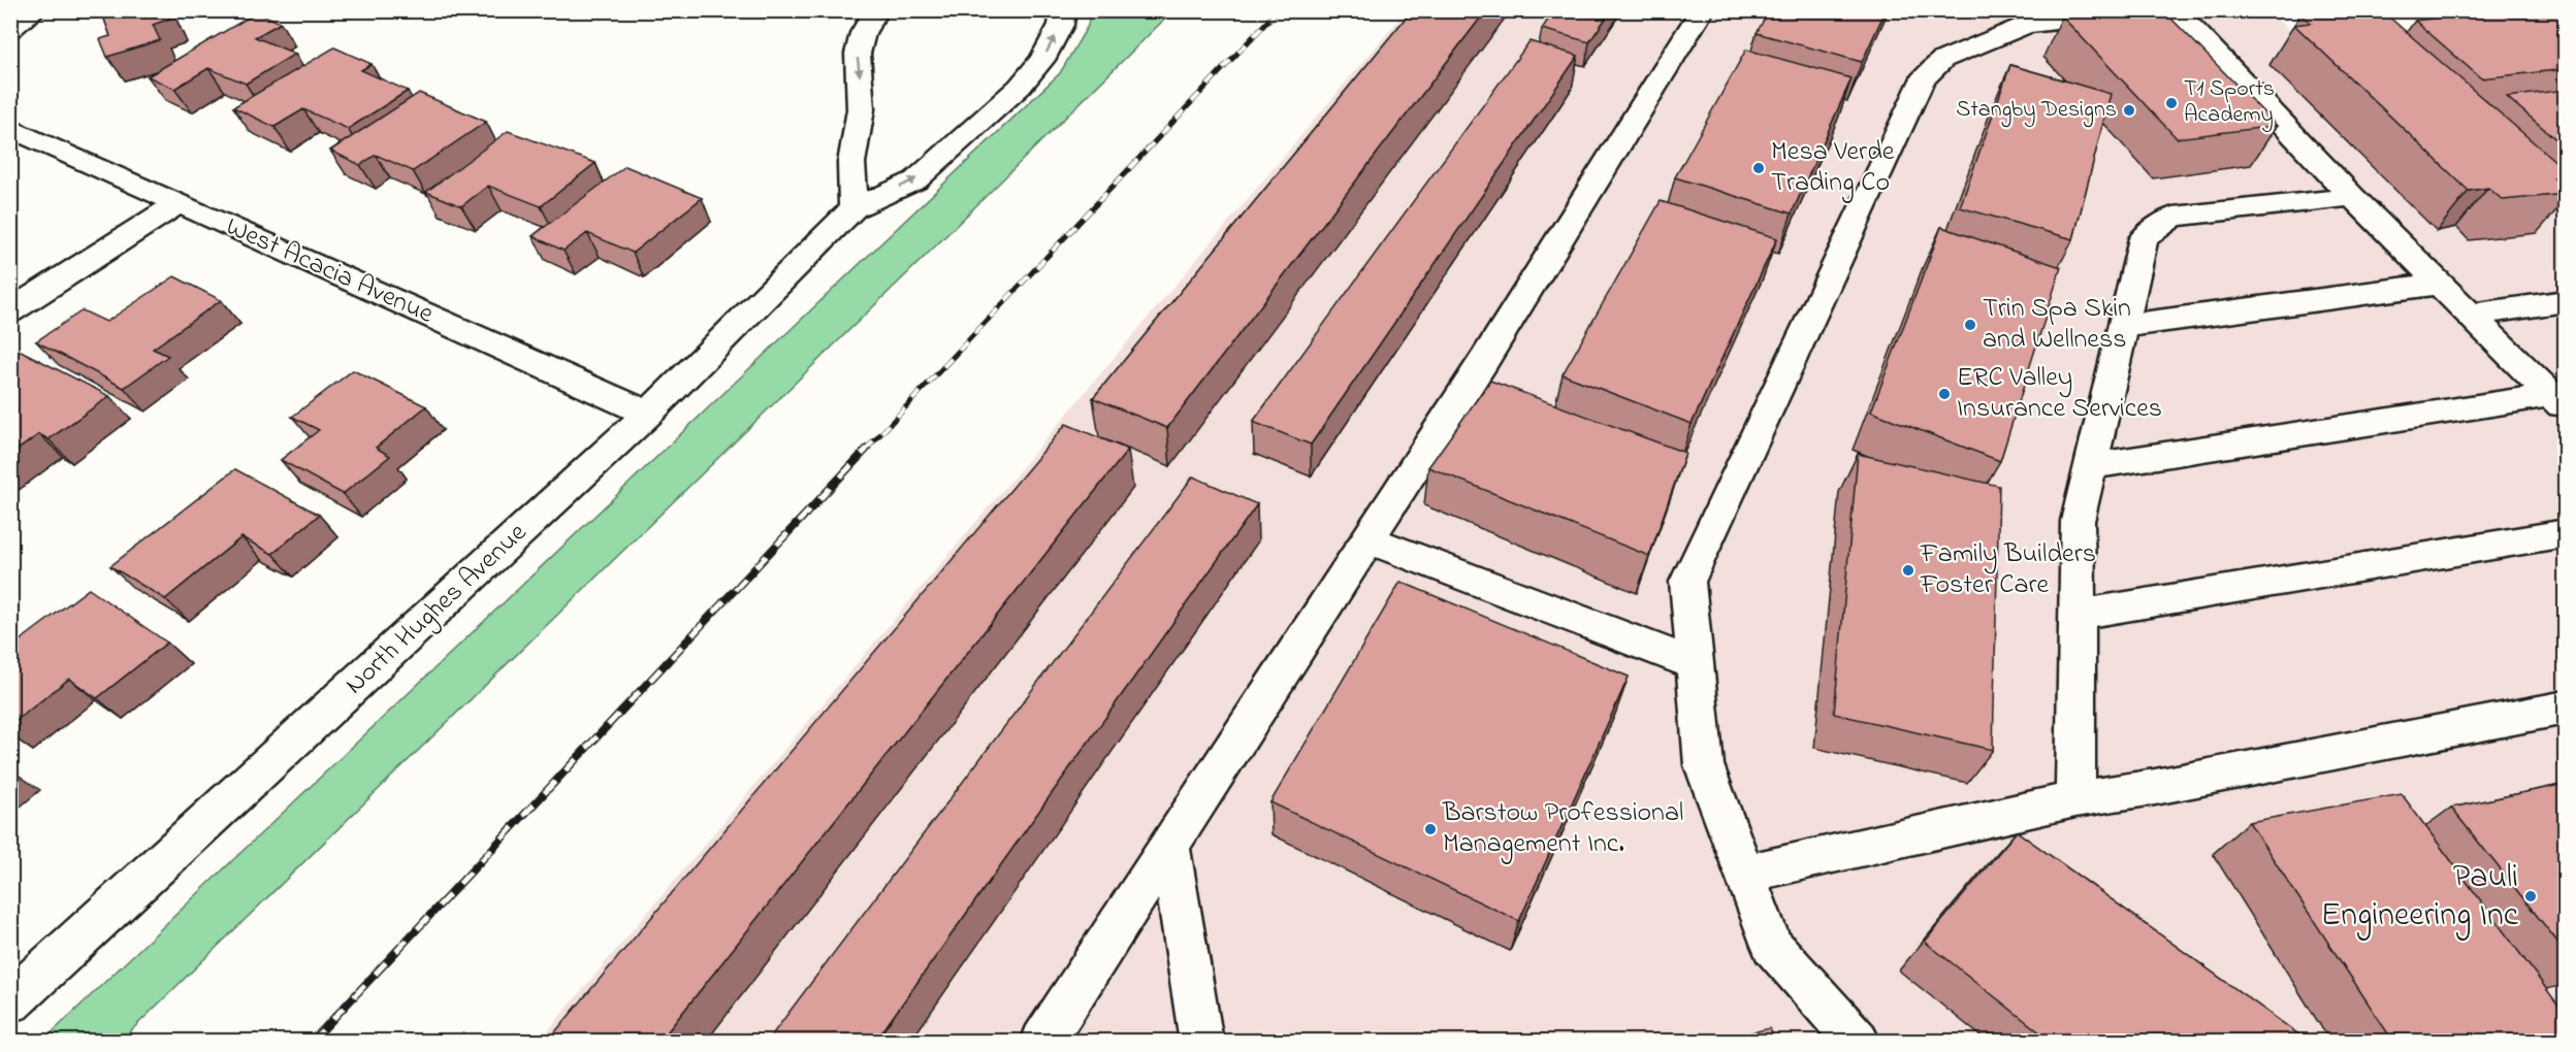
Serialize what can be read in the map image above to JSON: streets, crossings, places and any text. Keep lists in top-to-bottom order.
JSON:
{
  "streets": {
    "street": ["West Acacia Avenue", "North Hughes Avenue"]
  },
  "crossings": [
    ["West Acacia Avenue", "North Hughes Avenue"]
  ],
  "places": [
    "T1 Sports Academy",
    "Stangby Designs",
    "Mesa Verde Trading Co",
    "Trin Spa Skin and Wellness",
    "ERC Valley Insurance Services",
    "Family Builders Foster Care",
    "Barstow Professional Management Inc.",
    "Pauli Engineering Inc"
  ]
}
